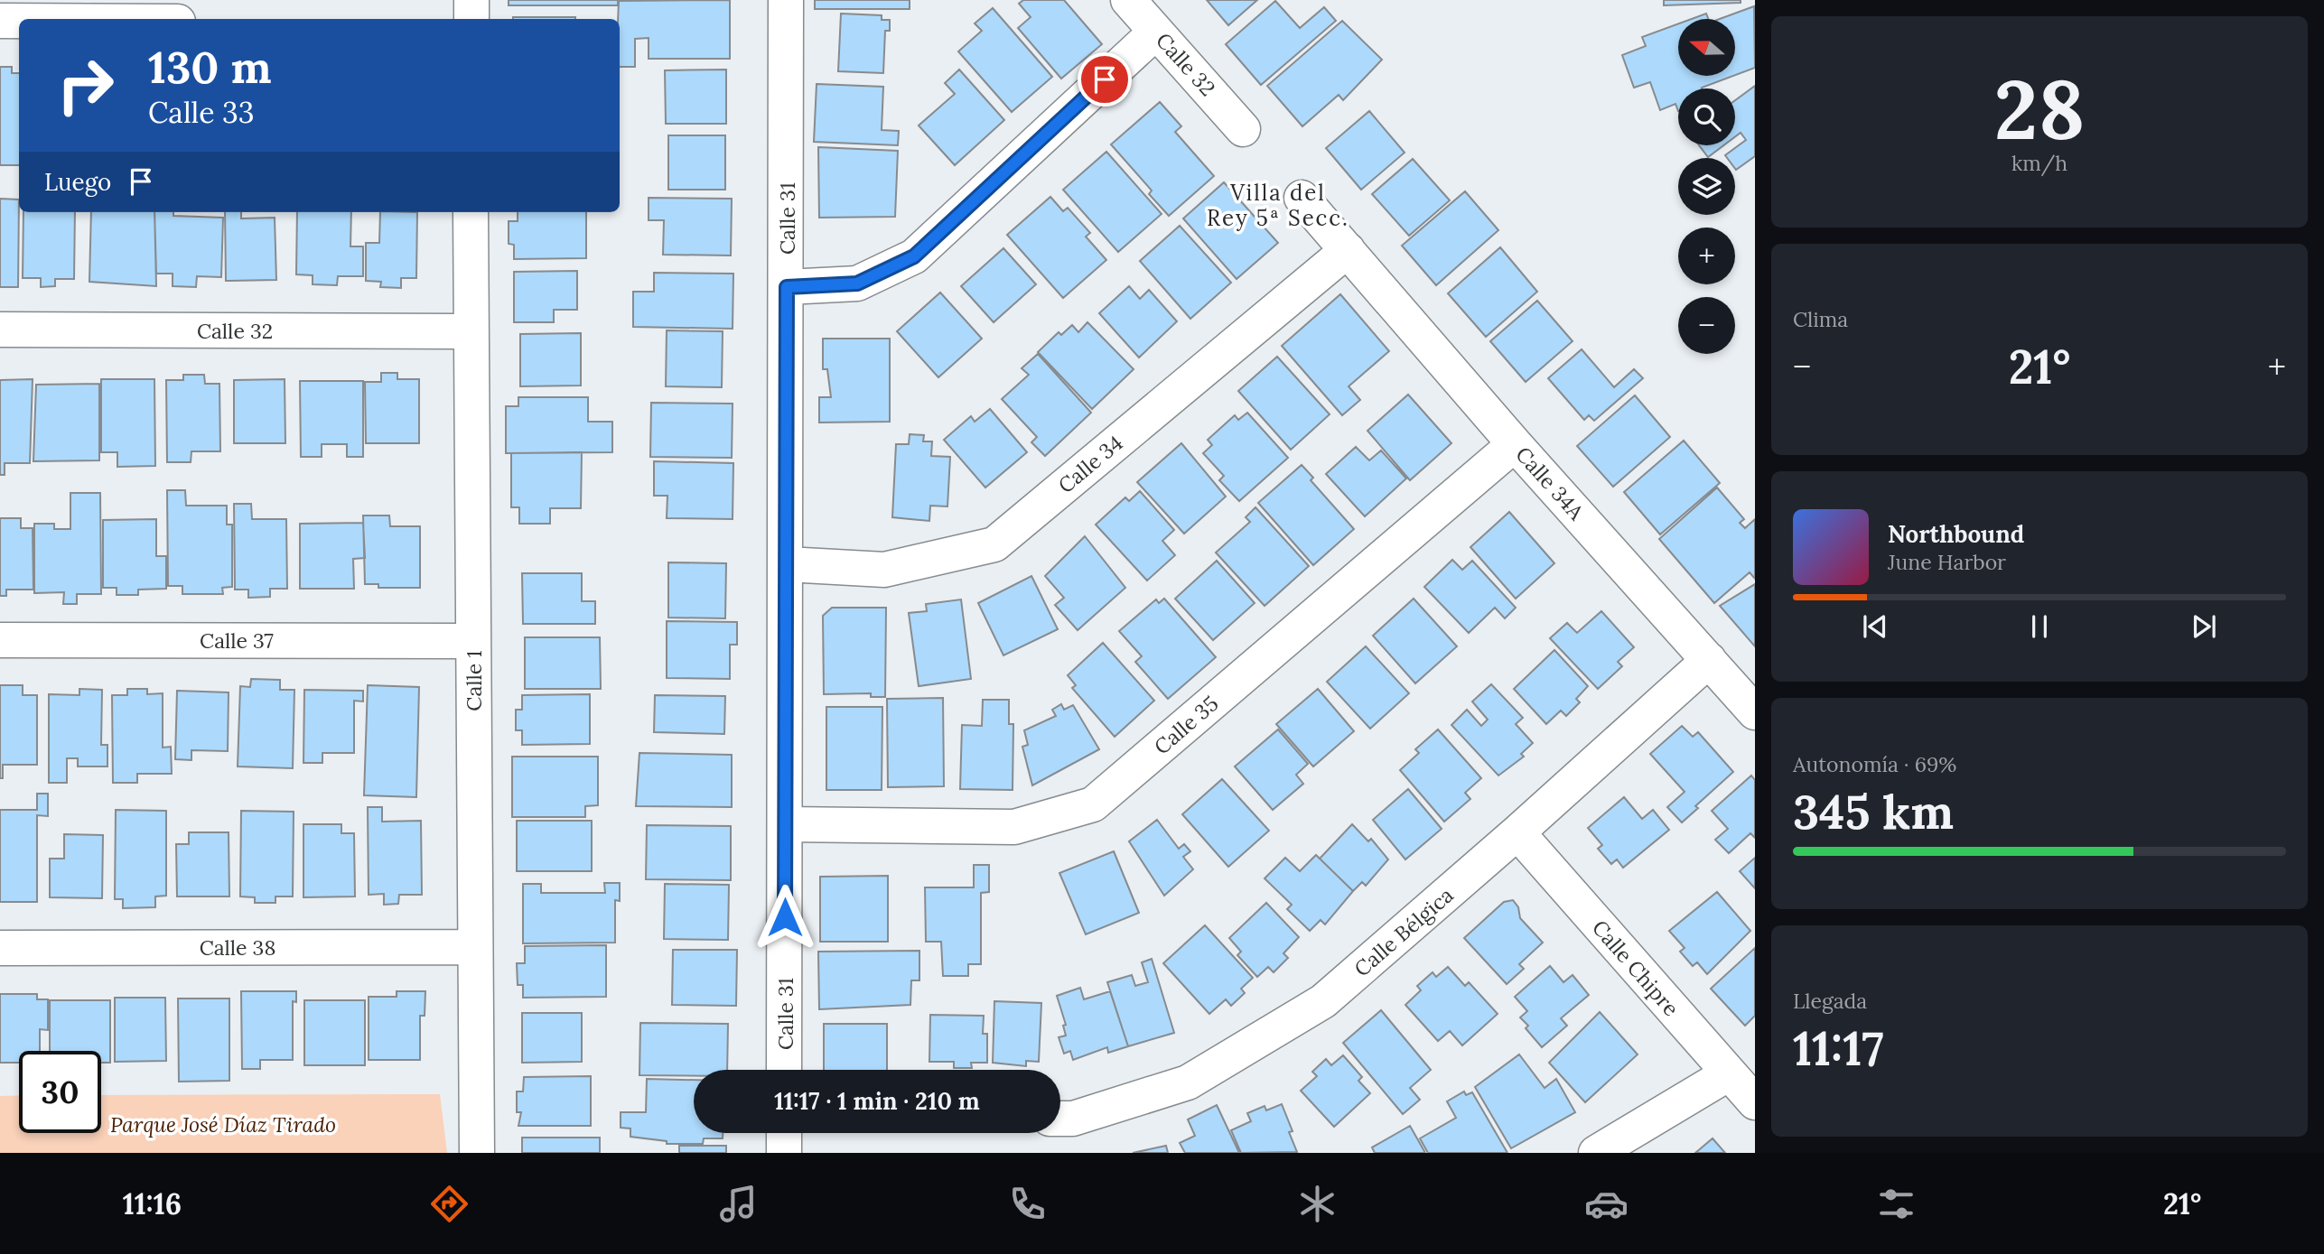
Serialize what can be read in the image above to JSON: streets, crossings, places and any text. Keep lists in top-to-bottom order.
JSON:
{
  "streets": {
    "street": [
      "Calle 32",
      "Calle 31",
      "Calle 34",
      "Calle 34A",
      "Calle 37",
      "Calle 1",
      "Calle 35",
      "Calle Bélgica",
      "Calle 38",
      "Calle Chipre"
    ]
  },
  "crossings": [
    ["Calle 32", "Calle 1"],
    ["Calle 31", "Calle 34"],
    ["Calle 31", "Calle 35"],
    ["Calle 34", "Calle 34A"],
    ["Calle 34A", "Calle 35"],
    ["Calle 34A", "Calle Bélgica"],
    ["Calle 37", "Calle 1"],
    ["Calle 1", "Calle 38"],
    ["Calle Bélgica", "Calle Chipre"]
  ],
  "districts": ["Villa del Rey 5ª Secc."],
  "parks": ["Parque José Díaz Tirado"],
  "north": "left",
  "page": {
    "tile": [
      ["28", "km/h"],
      "Clima",
      ["Autonomía · 69%", "345 km"],
      ["Llegada", "11:17"]
    ],
    "map_buttons": ["+", "−"],
    "turn": ["130 m", "Calle 33"],
    "then": "Luego",
    "heat": ["−", "21°", "+"],
    "song": ["Northbound", "June Harbor"],
    "limit": "30",
    "trip": "11:17 · 1 min · 210 m",
    "tabs": ["11:16", "21°"]
  }
}
